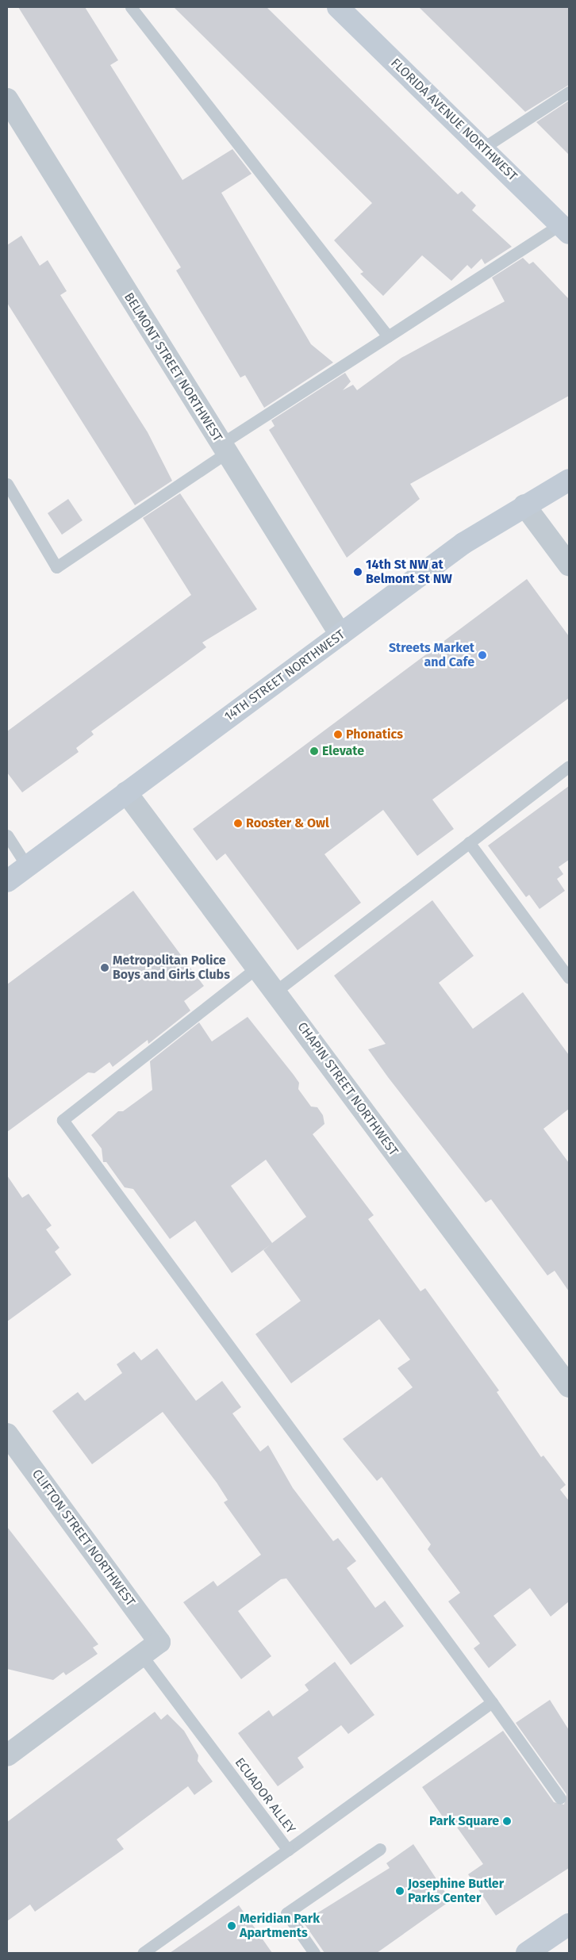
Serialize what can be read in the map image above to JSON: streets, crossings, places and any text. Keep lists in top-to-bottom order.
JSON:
{
  "streets": {
    "main road": ["FLORIDA AVENUE NORTHWEST", "14TH STREET NORTHWEST"],
    "street": ["BELMONT STREET NORTHWEST", "CHAPIN STREET NORTHWEST", "CLIFTON STREET NORTHWEST"],
    "lane": ["ECUADOR ALLEY"]
  },
  "crossings": [
    ["BELMONT STREET NORTHWEST", "14TH STREET NORTHWEST"],
    ["14TH STREET NORTHWEST", "CHAPIN STREET NORTHWEST"],
    ["CLIFTON STREET NORTHWEST", "ECUADOR ALLEY"]
  ],
  "places": [
    "14th St NW at Belmont St NW",
    "Streets Market and Cafe",
    "Phonatics",
    "Elevate",
    "Rooster & Owl",
    "Metropolitan Police Boys and Girls Clubs",
    "Park Square",
    "Josephine Butler Parks Center",
    "Meridian Park Apartments"
  ]
}
